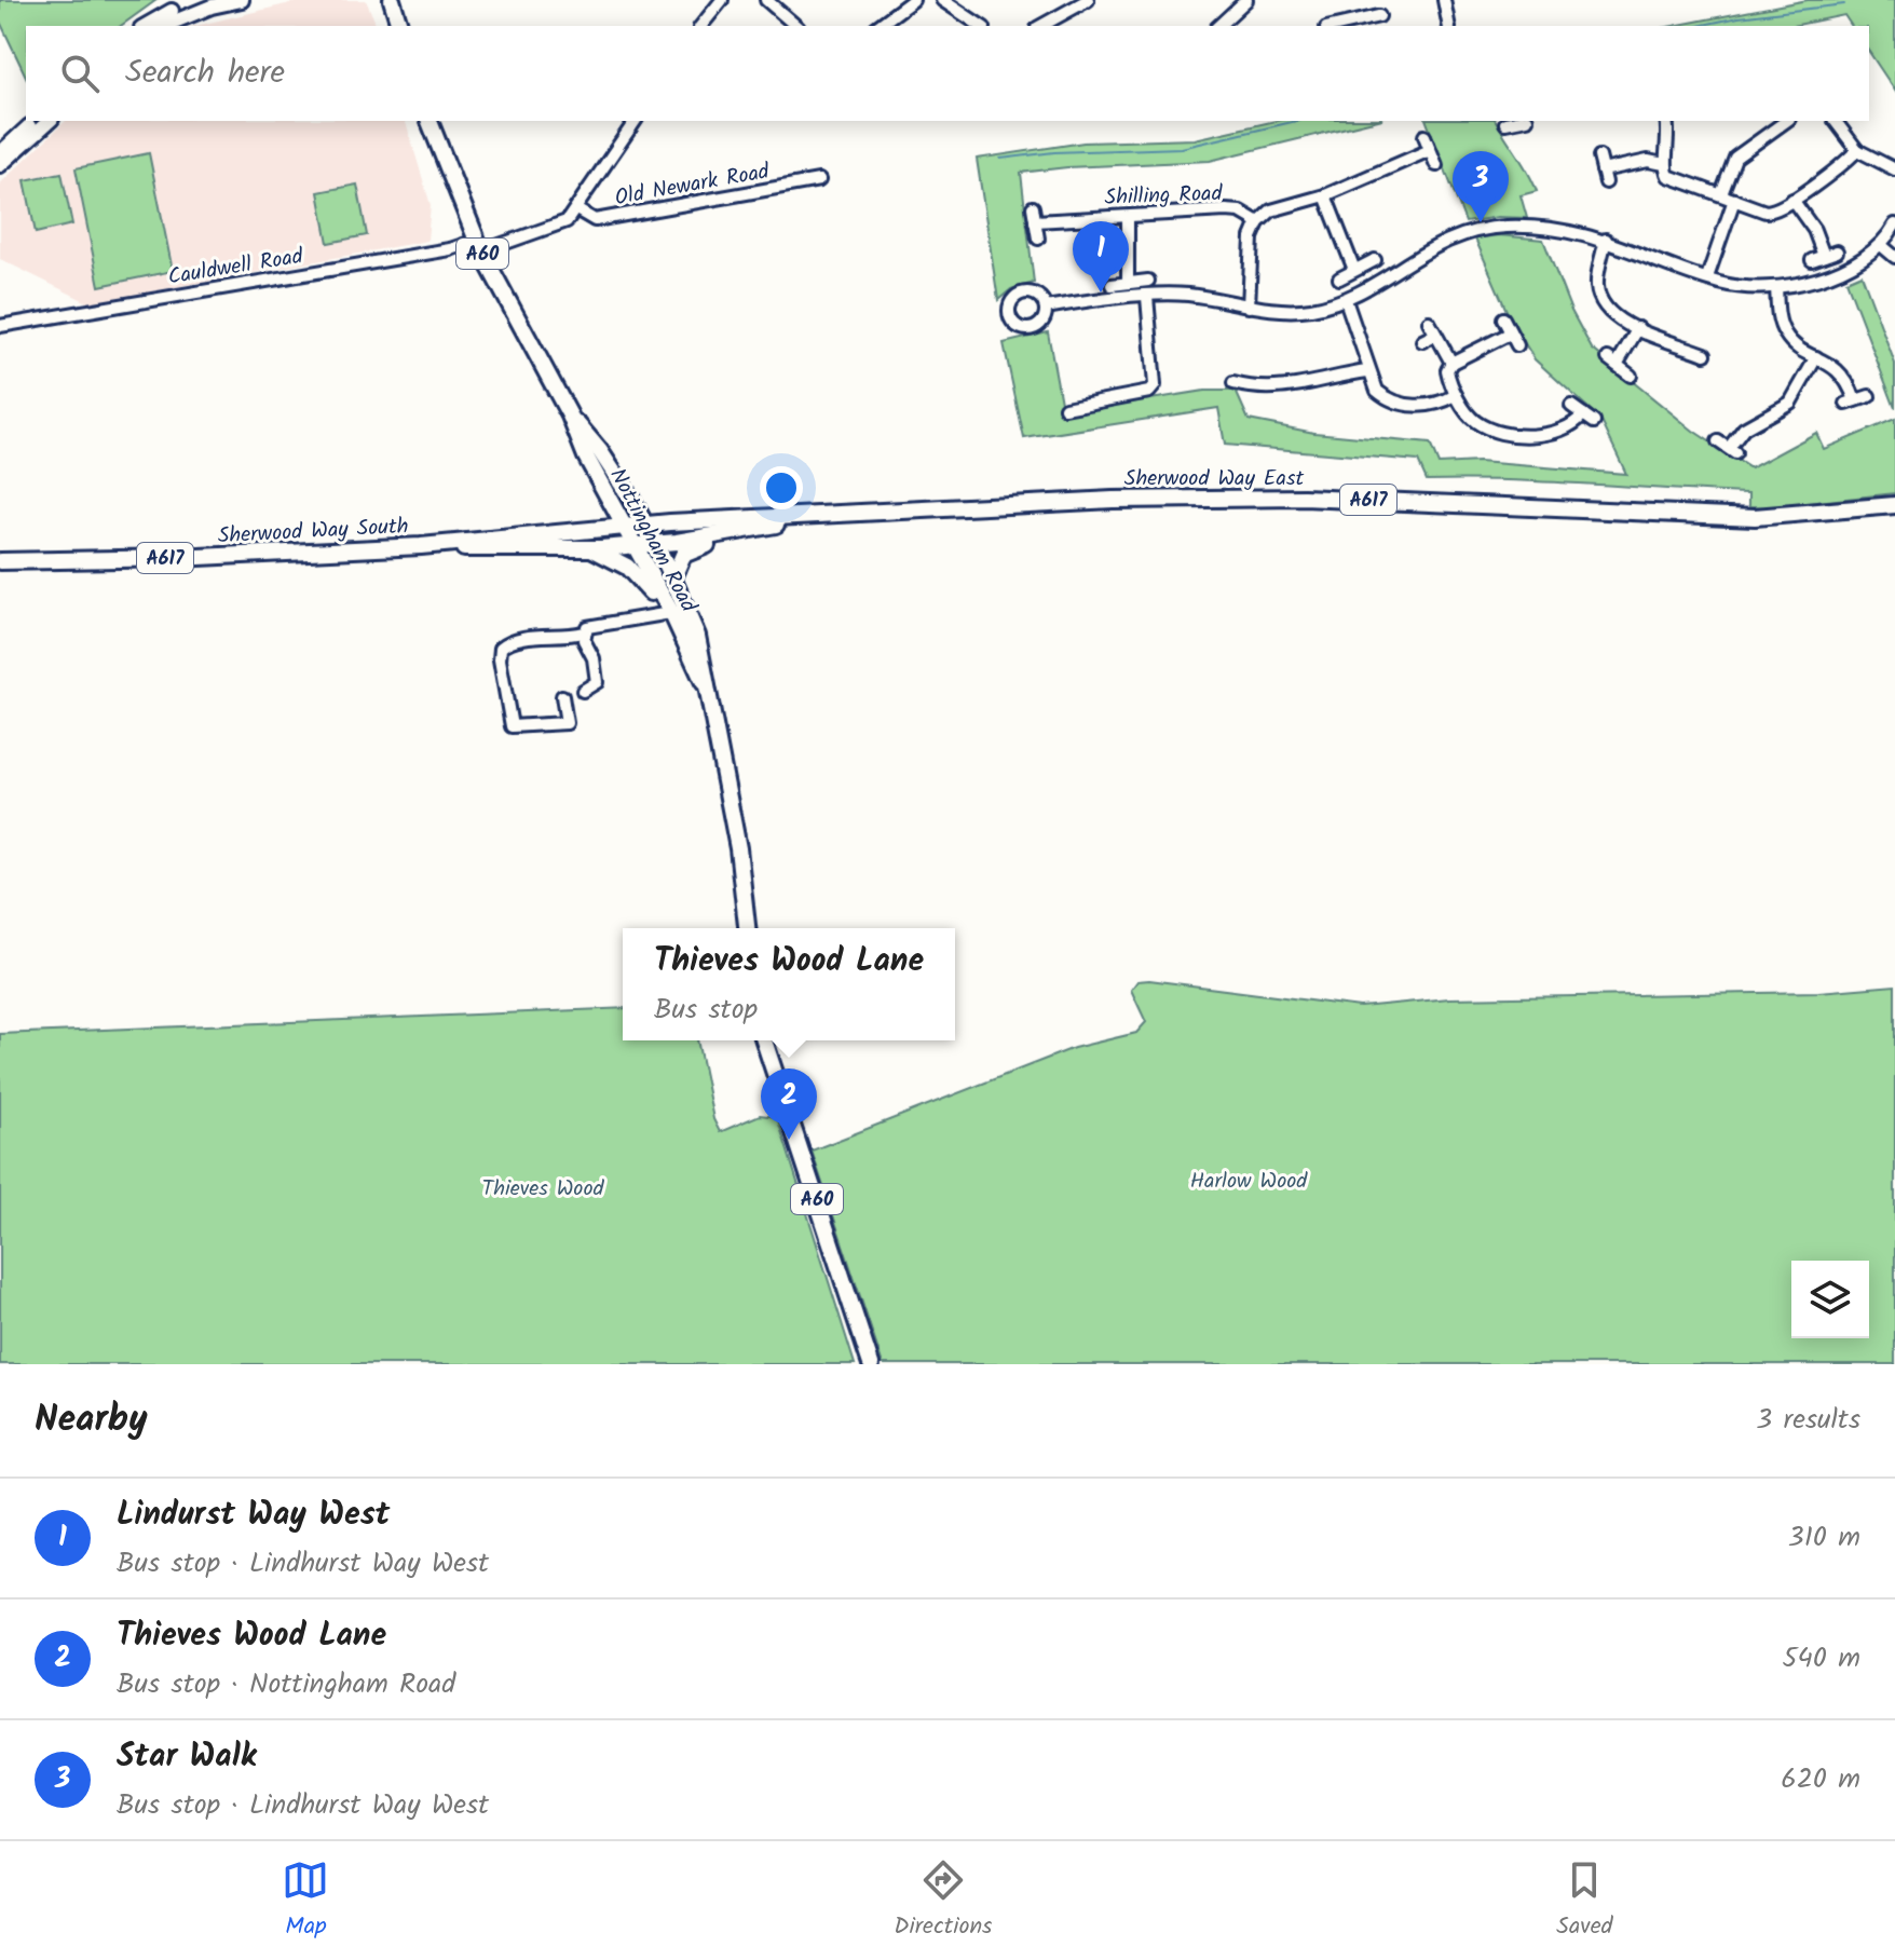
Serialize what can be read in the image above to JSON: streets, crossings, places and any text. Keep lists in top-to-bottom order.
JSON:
{
  "streets": {
    "highway": [
      "A60",
      "Sherwood Way East",
      "A617",
      "Sherwood Way South",
      "Nottingham Road"
    ],
    "street": ["Old Newark Road", "Shilling Road", "Cauldwell Road"]
  },
  "crossings": [
    ["Cauldwell Road", "Nottingham Road"],
    ["Sherwood Way East", "Sherwood Way South"],
    ["Sherwood Way East", "Nottingham Road"],
    ["Sherwood Way South", "Nottingham Road"]
  ],
  "parks": ["Harlow Wood", "Thieves Wood"],
  "page": {
    "search": "Search here",
    "pins": ["3", "1", "2"],
    "popup": ["Thieves Wood Lane", "Bus stop"],
    "heading": ["Nearby", "3 results"],
    "list": [
      {
        "mark": "1",
        "name": "Lindurst Way West",
        "note": "Bus stop · Lindhurst Way West",
        "value": "310 m"
      },
      {
        "mark": "2",
        "name": "Thieves Wood Lane",
        "note": "Bus stop · Nottingham Road",
        "value": "540 m"
      },
      {
        "mark": "3",
        "name": "Star Walk",
        "note": "Bus stop · Lindhurst Way West",
        "value": "620 m"
      }
    ],
    "nav": ["Map", "Directions", "Saved"]
  }
}
